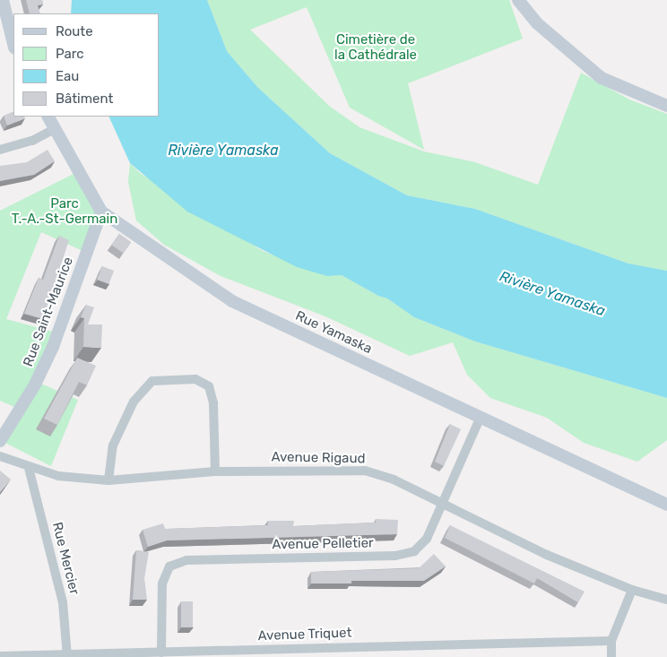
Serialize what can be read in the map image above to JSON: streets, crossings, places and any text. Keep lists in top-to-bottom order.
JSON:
{
  "streets": {
    "street": [
      "Rue Saint-Maurice",
      "Rue Yamaska",
      "Avenue Rigaud",
      "Avenue Pelletier",
      "Rue Mercier",
      "Avenue Triquet"
    ]
  },
  "crossings": [
    ["Rue Saint-Maurice", "Rue Yamaska"],
    ["Rue Yamaska", "Avenue Pelletier"],
    ["Avenue Rigaud", "Avenue Pelletier"],
    ["Avenue Rigaud", "Rue Mercier"],
    ["Avenue Pelletier", "Avenue Triquet"],
    ["Rue Mercier", "Avenue Triquet"]
  ],
  "water": ["Rivière Yamaska"],
  "parks": ["Cimetière de la Cathédrale", "Parc T.-A.-St-Germain"],
  "legend": [
    "Route",
    "Parc",
    "Eau",
    "Bâtiment"
  ]
}
